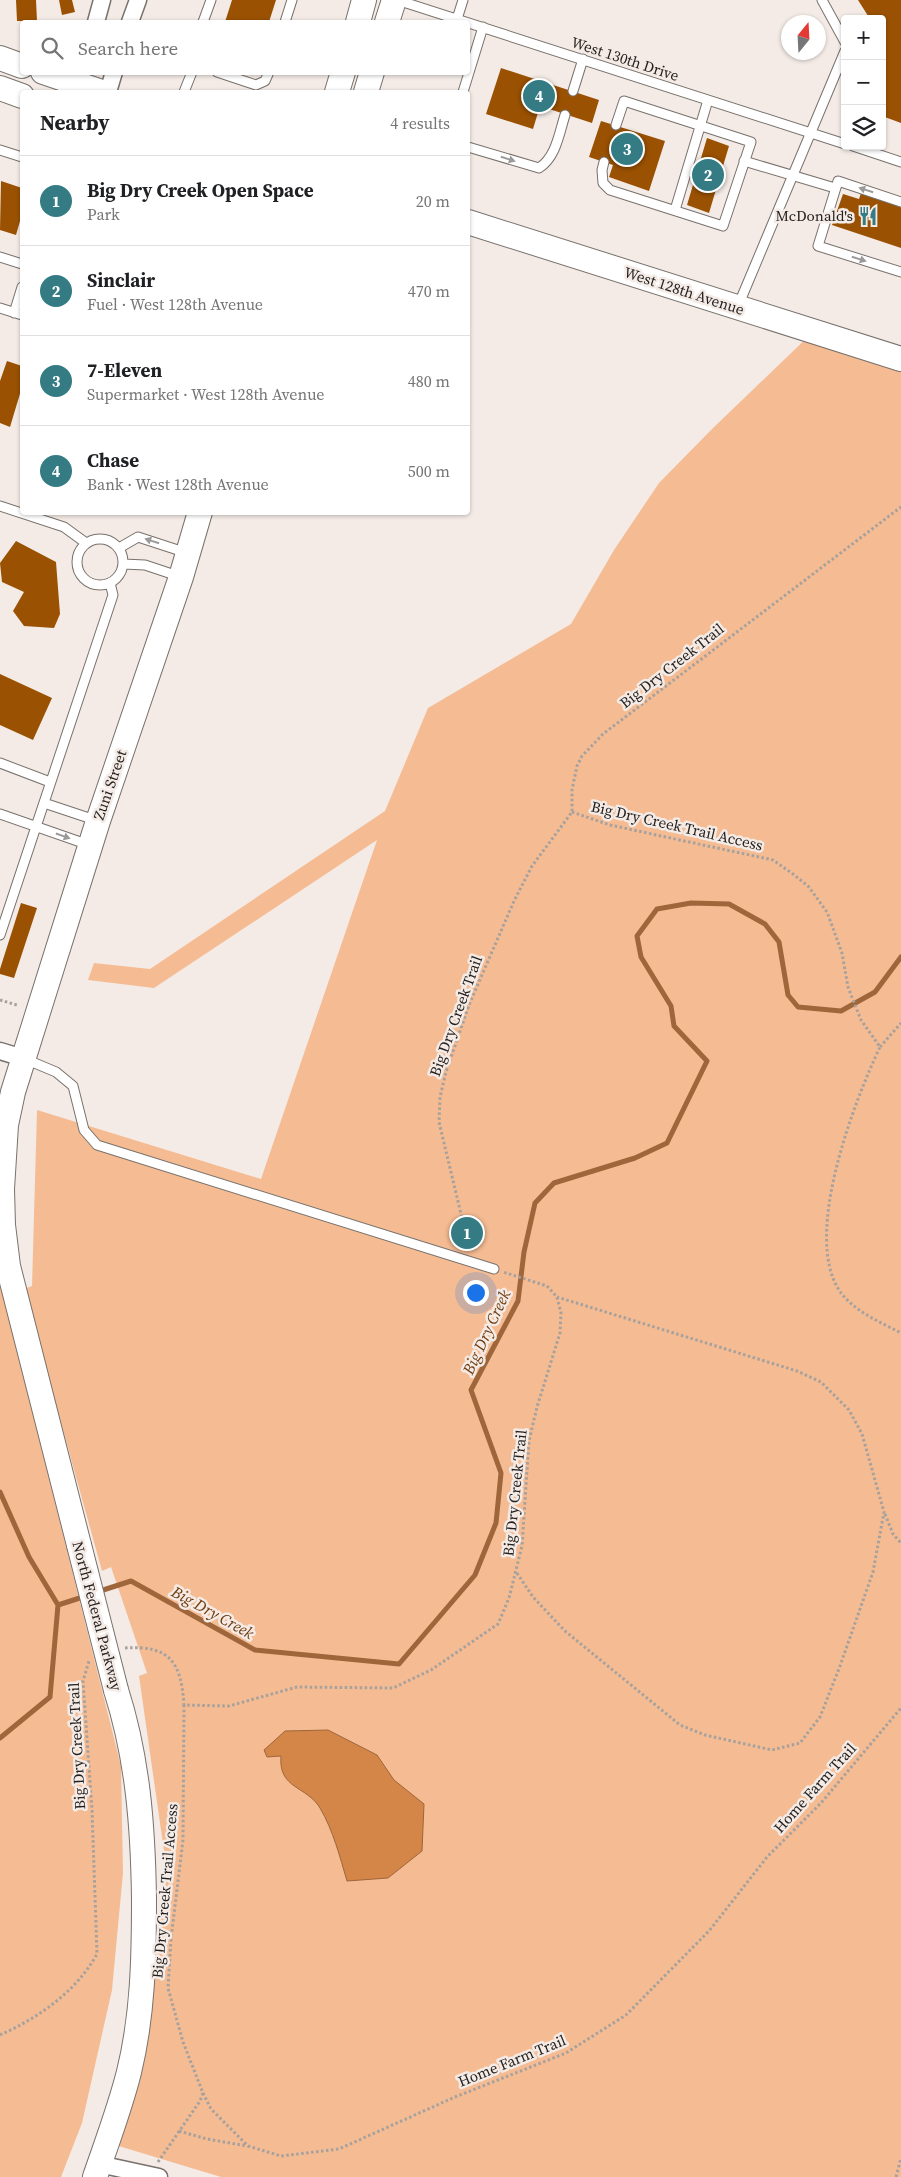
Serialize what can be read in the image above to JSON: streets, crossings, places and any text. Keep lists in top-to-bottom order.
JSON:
{
  "streets": {
    "main road": ["West 128th Avenue", "Zuni Street", "North Federal Parkway"],
    "lane": ["West 130th Drive"],
    "path": ["Big Dry Creek Trail", "Big Dry Creek Trail Access", "Home Farm Trail"]
  },
  "crossings": [
    ["Big Dry Creek Trail", "Big Dry Creek Trail Access"],
    ["Zuni Street", "North Federal Parkway"],
    ["Big Dry Creek Trail Access", "Home Farm Trail"]
  ],
  "water": ["Big Dry Creek"],
  "places": {
    "restaurant": ["McDonald's"]
  },
  "north": "top",
  "page": {
    "map_buttons": ["+", "−"],
    "search": "Search here",
    "pins": [
      "4",
      "3",
      "2",
      "1"
    ],
    "heading": ["Nearby", "4 results"],
    "list": [
      {
        "mark": "1",
        "name": "Big Dry Creek Open Space",
        "note": "Park",
        "value": "20 m"
      },
      {
        "mark": "2",
        "name": "Sinclair",
        "note": "Fuel · West 128th Avenue",
        "value": "470 m"
      },
      {
        "mark": "3",
        "name": "7-Eleven",
        "note": "Supermarket · West 128th Avenue",
        "value": "480 m"
      },
      {
        "mark": "4",
        "name": "Chase",
        "note": "Bank · West 128th Avenue",
        "value": "500 m"
      }
    ]
  }
}
